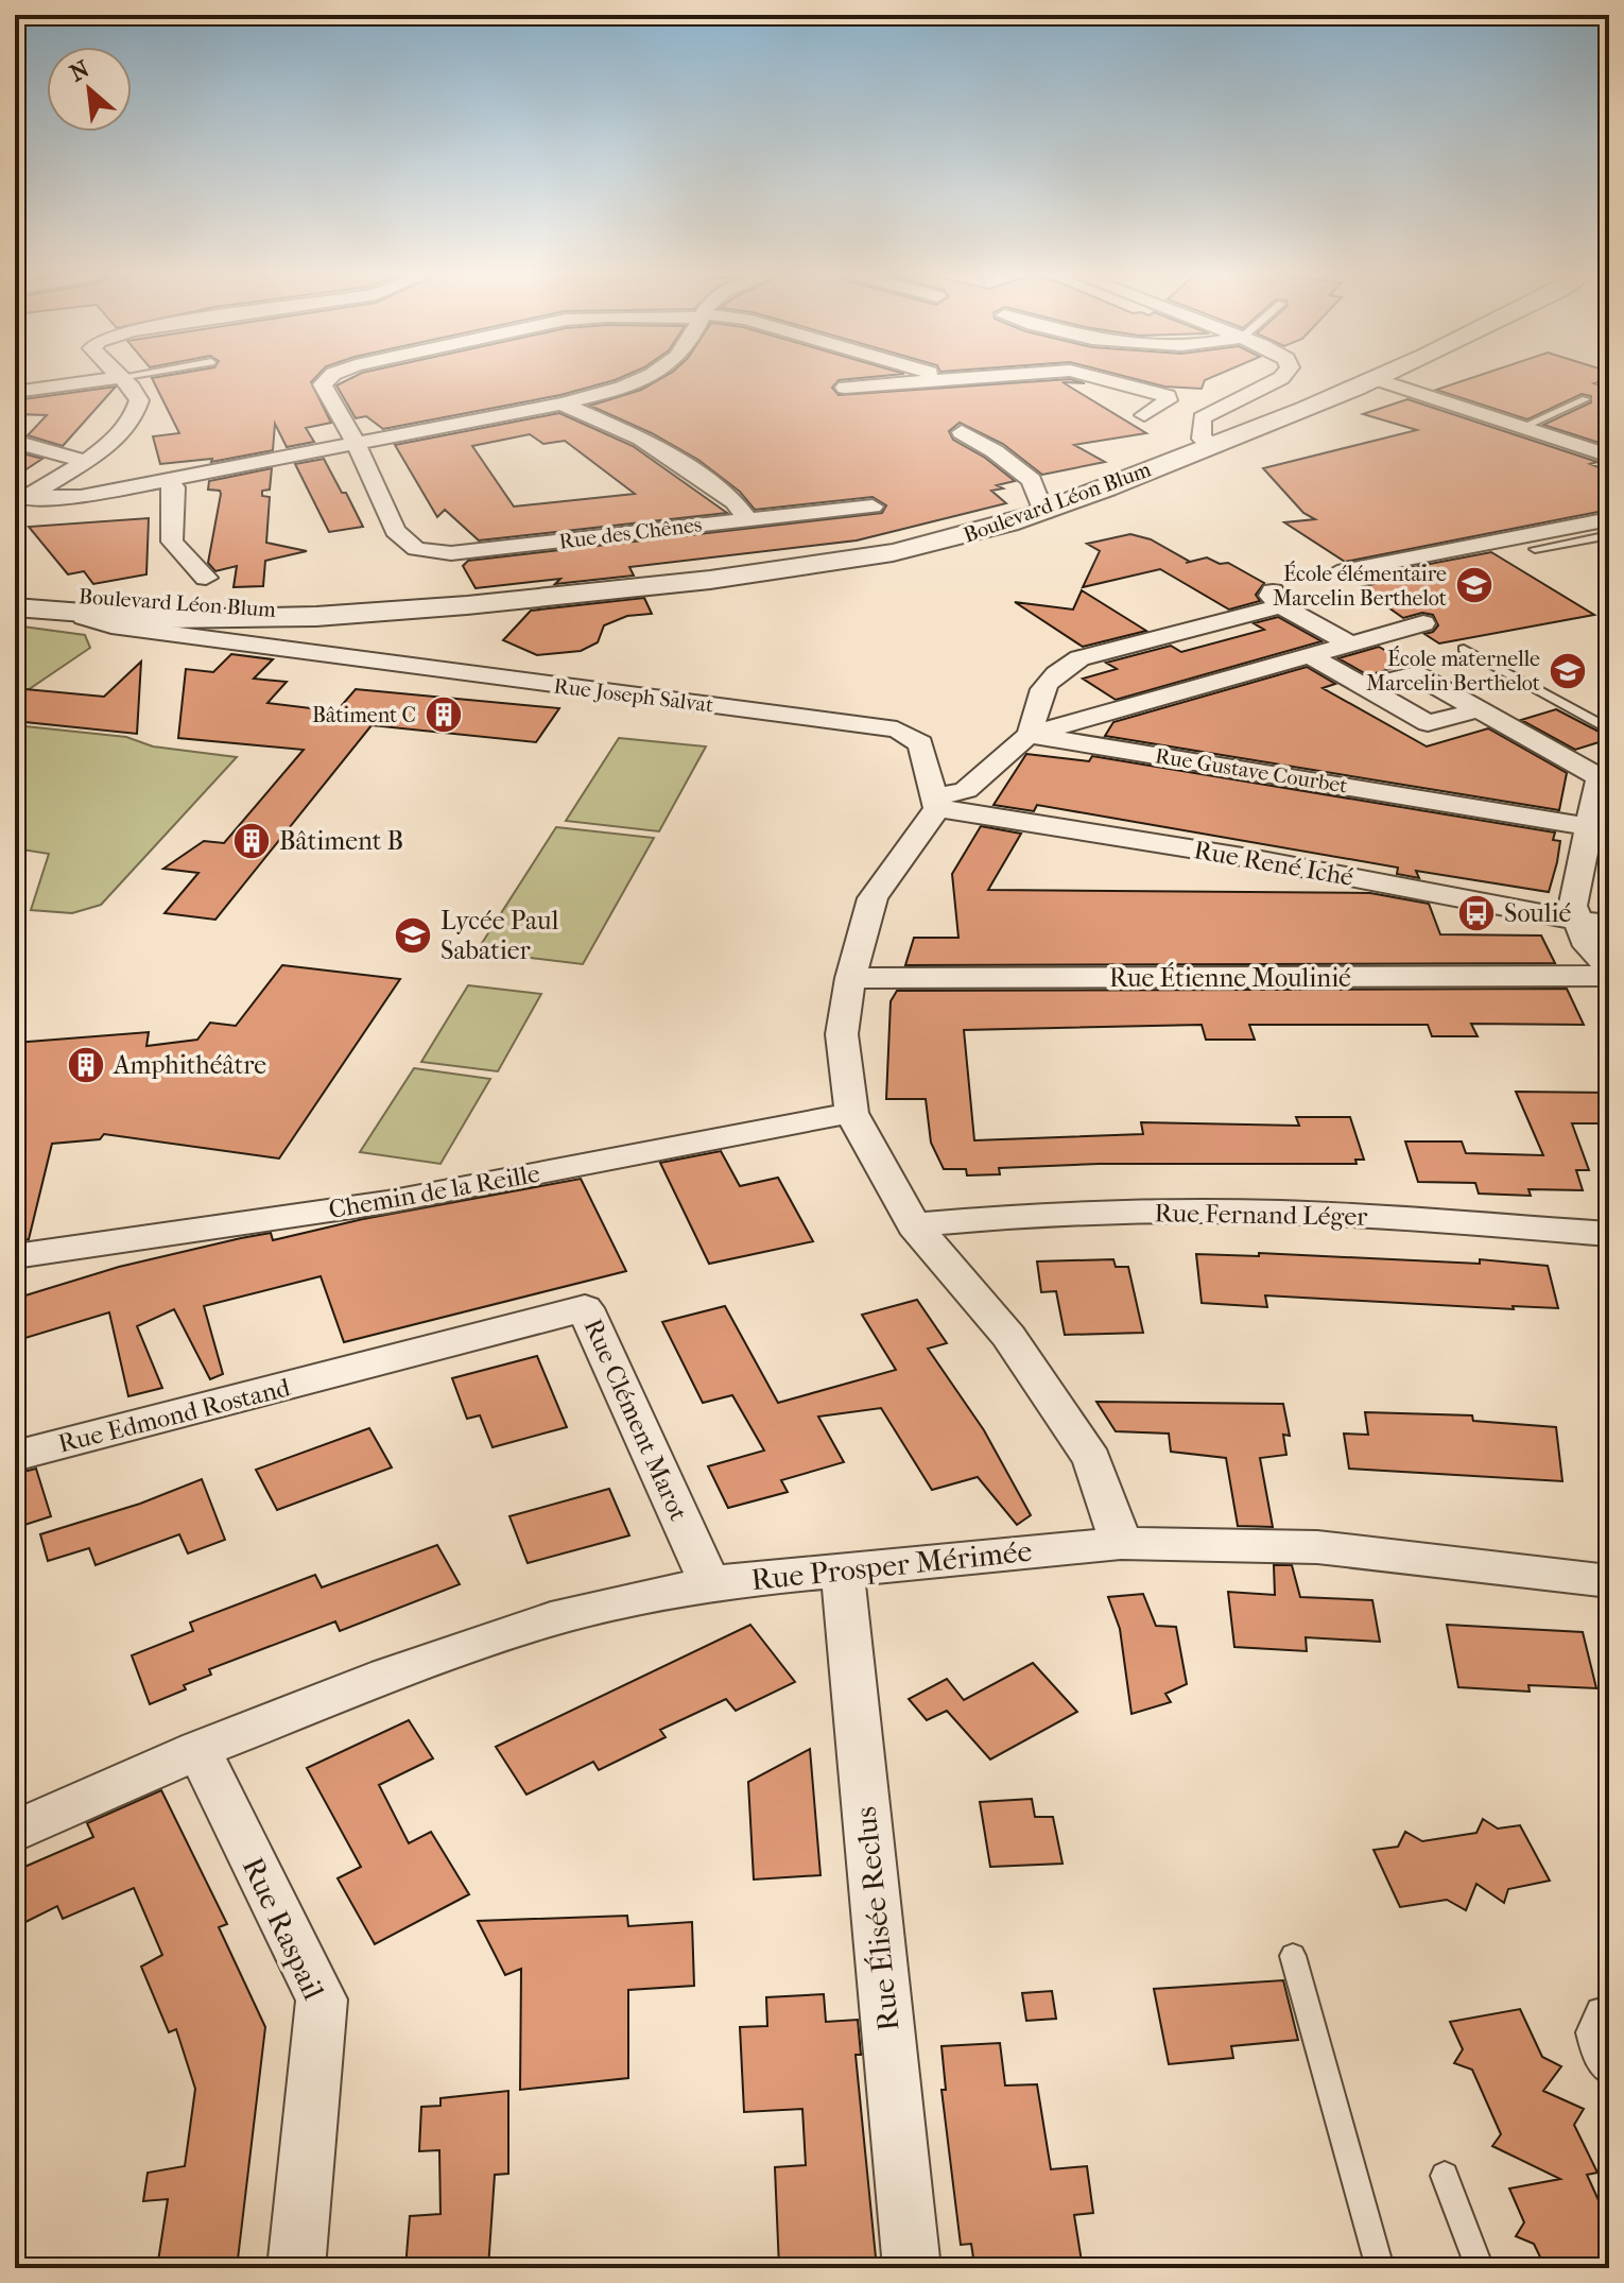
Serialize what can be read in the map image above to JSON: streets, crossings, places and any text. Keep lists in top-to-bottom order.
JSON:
{
  "streets": {
    "street": [
      "Boulevard Léon Blum",
      "Rue des Chênes",
      "Rue Joseph Salvat",
      "Rue Gustave Courbet",
      "Rue René Iché",
      "Rue Étienne Moulinié",
      "Chemin de la Reille",
      "Rue Fernand Léger",
      "Rue Edmond Rostand",
      "Rue Clément Marot",
      "Rue Prosper Mérimée",
      "Rue Élisée Reclus",
      "Rue Raspail"
    ]
  },
  "crossings": [
    ["Boulevard Léon Blum", "Rue Joseph Salvat"],
    ["Rue Joseph Salvat", "Rue René Iché"],
    ["Rue Edmond Rostand", "Rue Clément Marot"],
    ["Rue Clément Marot", "Rue Prosper Mérimée"],
    ["Rue Prosper Mérimée", "Rue Élisée Reclus"],
    ["Rue Prosper Mérimée", "Rue Raspail"]
  ],
  "places": {
    "school or university": ["École élémentaire Marcelin Berthelot", "École maternelle Marcelin Berthelot", "Lycée Paul Sabatier"],
    "building": ["Bâtiment C", "Bâtiment B", "Amphithéâtre"],
    "bus stop": ["Soulié"]
  },
  "north": "top left"
}
